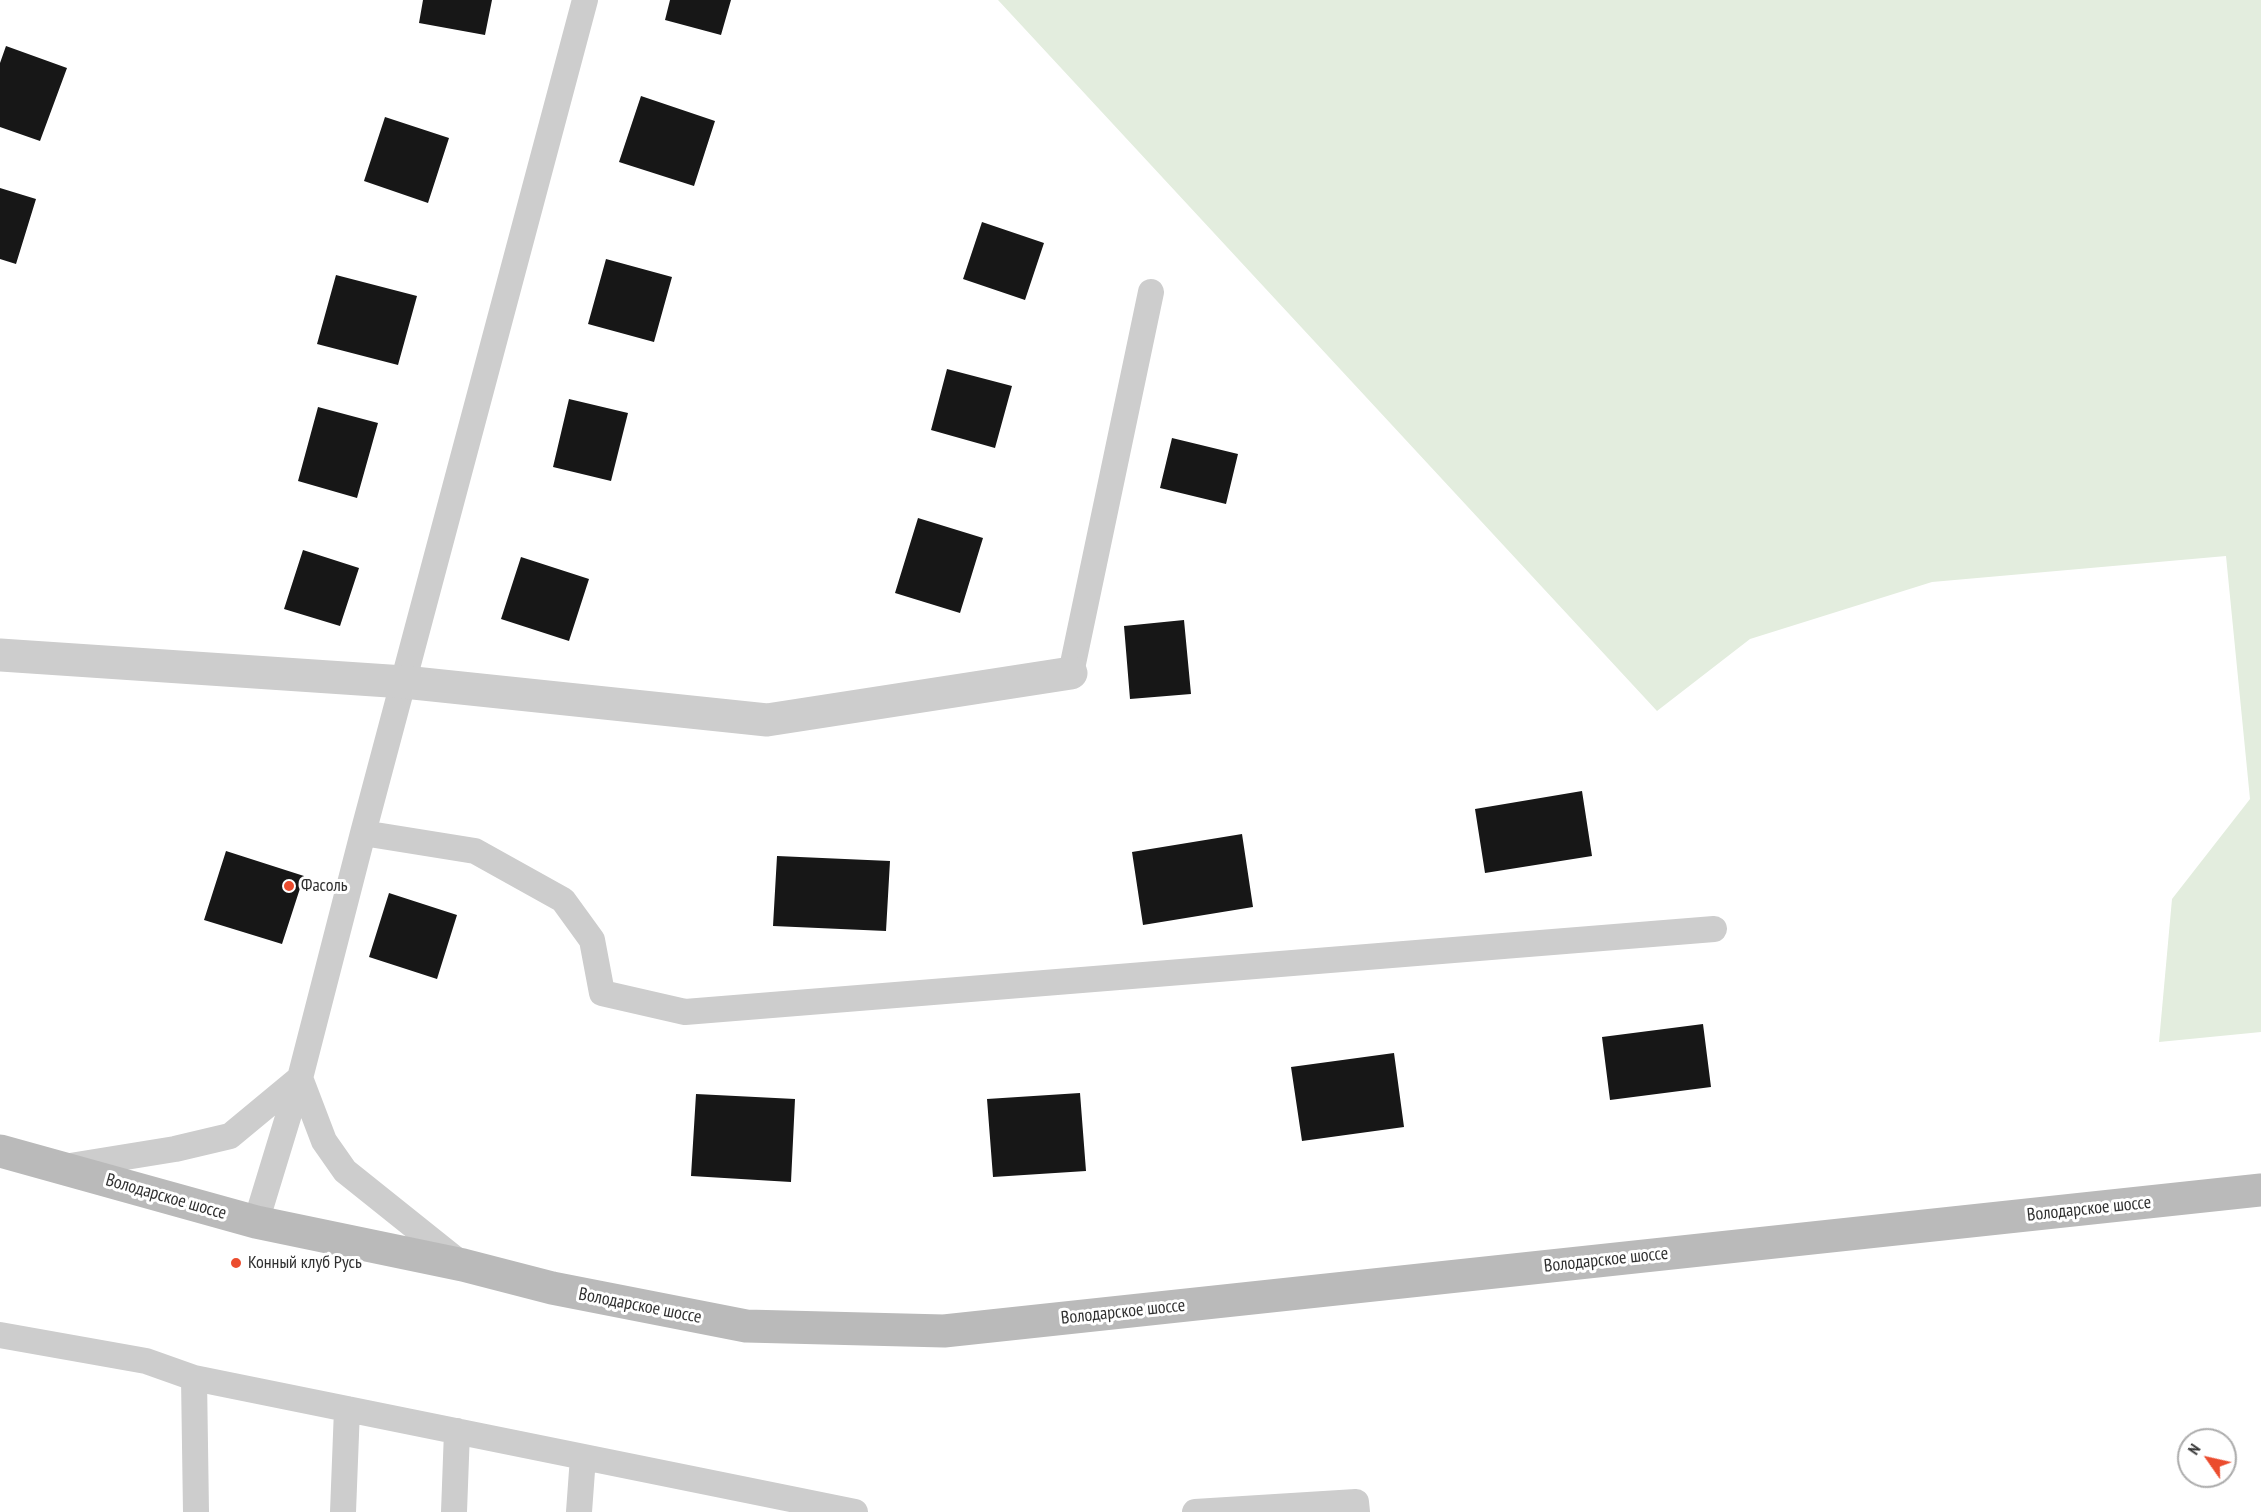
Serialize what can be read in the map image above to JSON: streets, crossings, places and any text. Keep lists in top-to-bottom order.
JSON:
{
  "streets": {
    "main road": ["Володарское шоссе"]
  },
  "places": ["Фасоль", "Конный клуб Русь"],
  "north": "top left"
}
